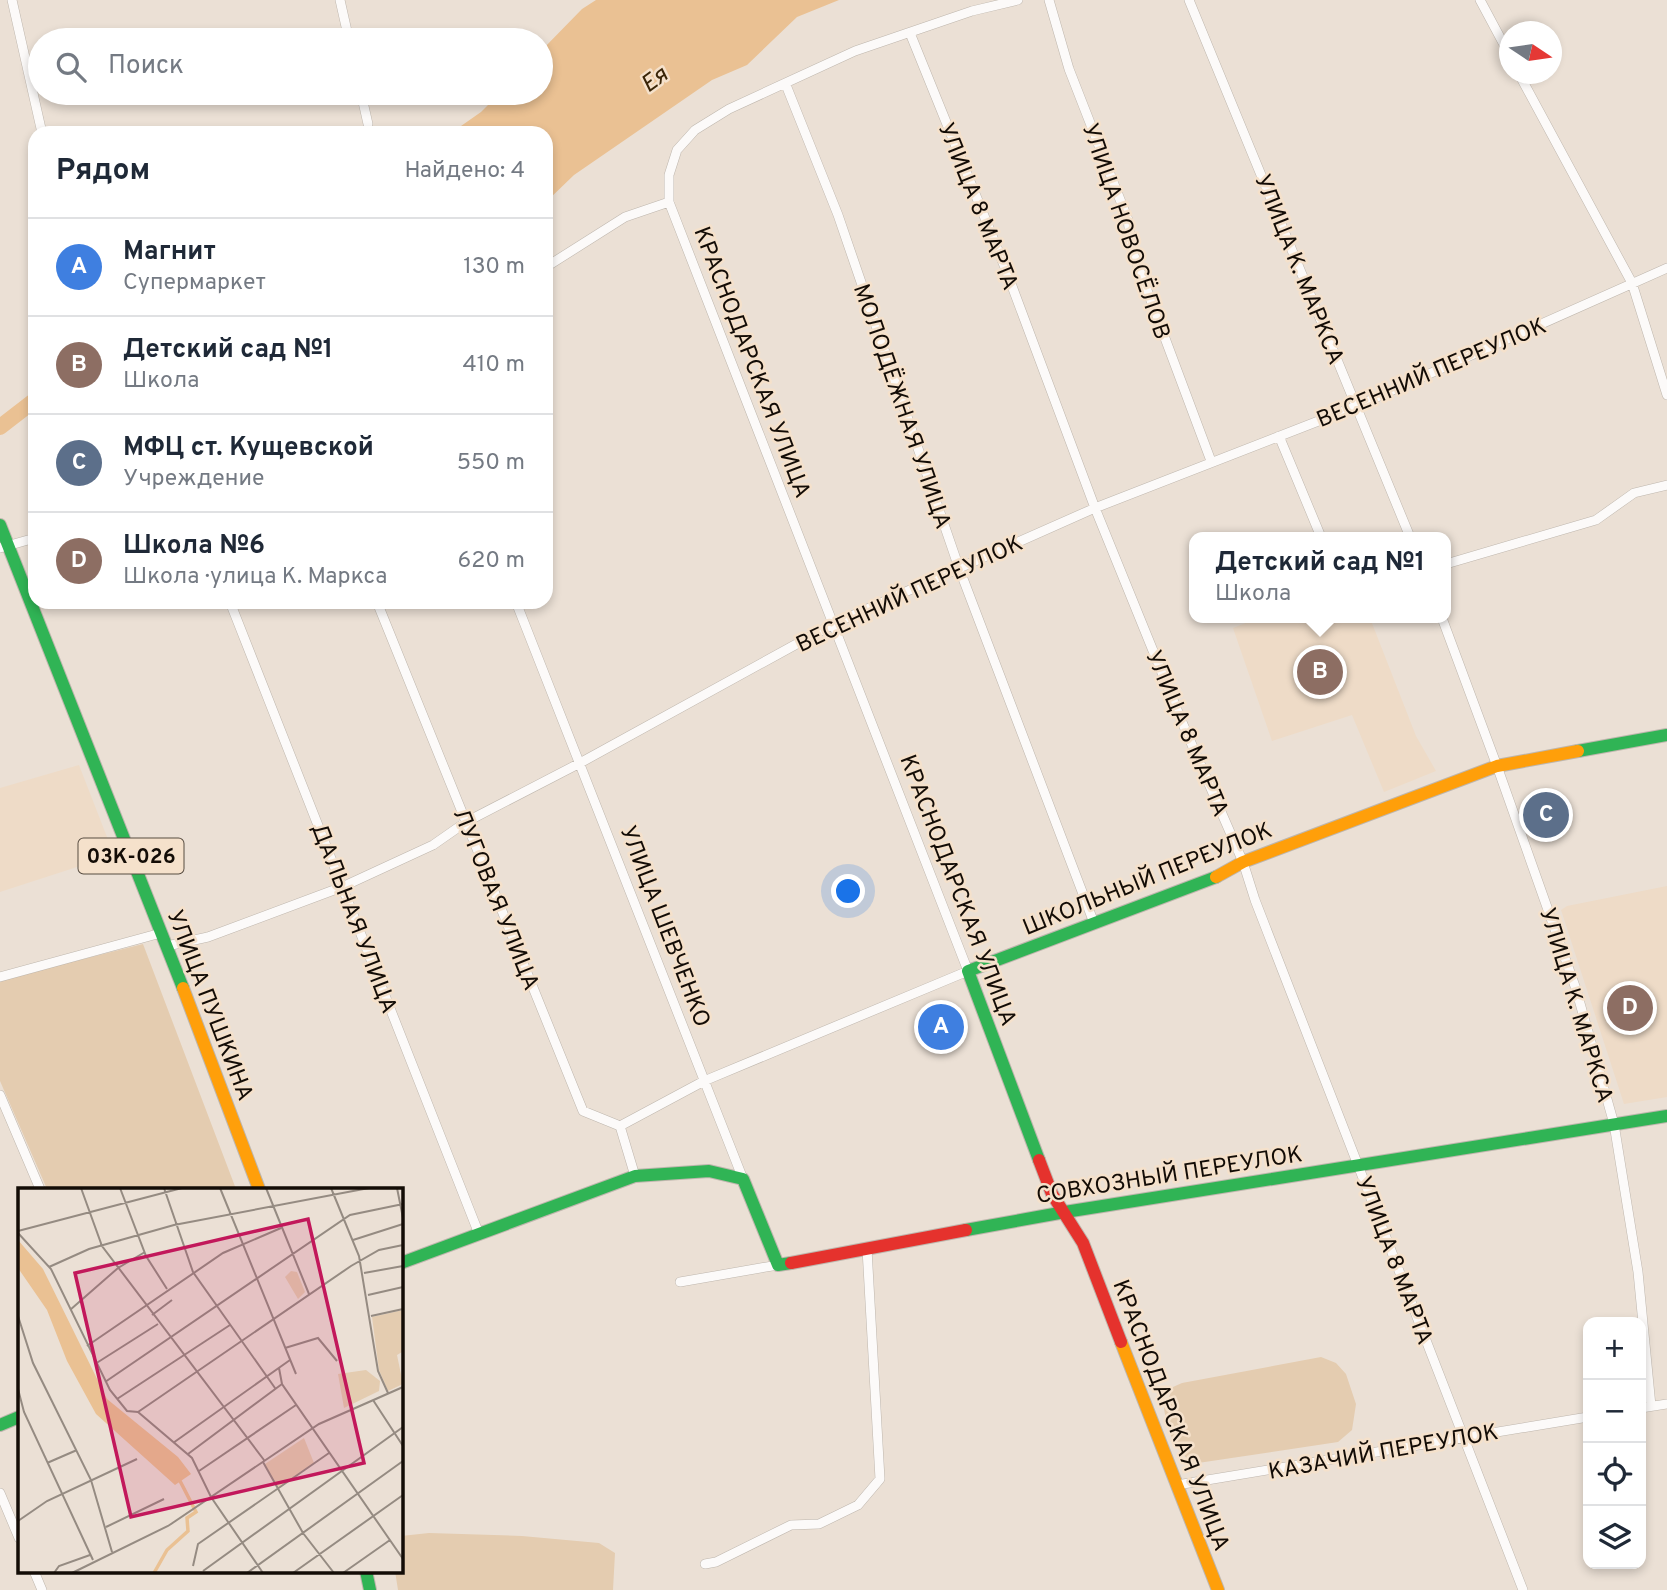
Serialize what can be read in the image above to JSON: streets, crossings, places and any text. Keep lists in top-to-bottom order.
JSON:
{
  "streets": {
    "street": [
      "УЛИЦА 8 МАРТА",
      "УЛИЦА НОВОСЁЛОВ",
      "УЛИЦА К. МАРКСА",
      "КРАСНОДАРСКАЯ УЛИЦА",
      "ВЕСЕННИЙ ПЕРЕУЛОК",
      "МОЛОДЁЖНАЯ УЛИЦА",
      "03К-026",
      "ШКОЛЬНЫЙ ПЕРЕУЛОК",
      "ЛУГОВАЯ УЛИЦА",
      "ДАЛЬНАЯ УЛИЦА",
      "УЛИЦА ШЕВЧЕНКО",
      "УЛИЦА ПУШКИНА",
      "СОВХОЗНЫЙ ПЕРЕУЛОК",
      "КАЗАЧИЙ ПЕРЕУЛОК"
    ]
  },
  "crossings": [
    ["УЛИЦА 8 МАРТА", "ВЕСЕННИЙ ПЕРЕУЛОК"],
    ["УЛИЦА 8 МАРТА", "ШКОЛЬНЫЙ ПЕРЕУЛОК"],
    ["УЛИЦА 8 МАРТА", "СОВХОЗНЫЙ ПЕРЕУЛОК"],
    ["УЛИЦА 8 МАРТА", "КАЗАЧИЙ ПЕРЕУЛОК"],
    ["УЛИЦА НОВОСЁЛОВ", "ВЕСЕННИЙ ПЕРЕУЛОК"],
    ["УЛИЦА К. МАРКСА", "ВЕСЕННИЙ ПЕРЕУЛОК"],
    ["УЛИЦА К. МАРКСА", "ШКОЛЬНЫЙ ПЕРЕУЛОК"],
    ["УЛИЦА К. МАРКСА", "СОВХОЗНЫЙ ПЕРЕУЛОК"],
    ["КРАСНОДАРСКАЯ УЛИЦА", "ВЕСЕННИЙ ПЕРЕУЛОК"],
    ["КРАСНОДАРСКАЯ УЛИЦА", "ШКОЛЬНЫЙ ПЕРЕУЛОК"],
    ["КРАСНОДАРСКАЯ УЛИЦА", "СОВХОЗНЫЙ ПЕРЕУЛОК"],
    ["КРАСНОДАРСКАЯ УЛИЦА", "КАЗАЧИЙ ПЕРЕУЛОК"],
    ["ВЕСЕННИЙ ПЕРЕУЛОК", "МОЛОДЁЖНАЯ УЛИЦА"],
    ["ВЕСЕННИЙ ПЕРЕУЛОК", "ЛУГОВАЯ УЛИЦА"],
    ["ВЕСЕННИЙ ПЕРЕУЛОК", "ДАЛЬНАЯ УЛИЦА"],
    ["ВЕСЕННИЙ ПЕРЕУЛОК", "УЛИЦА ШЕВЧЕНКО"],
    ["ВЕСЕННИЙ ПЕРЕУЛОК", "УЛИЦА ПУШКИНА"],
    ["МОЛОДЁЖНАЯ УЛИЦА", "ШКОЛЬНЫЙ ПЕРЕУЛОК"],
    ["ШКОЛЬНЫЙ ПЕРЕУЛОК", "ЛУГОВАЯ УЛИЦА"],
    ["ШКОЛЬНЫЙ ПЕРЕУЛОК", "УЛИЦА ШЕВЧЕНКО"],
    ["УЛИЦА ШЕВЧЕНКО", "СОВХОЗНЫЙ ПЕРЕУЛОК"]
  ],
  "water": ["Ея"],
  "north": "right",
  "page": {
    "search": "Поиск",
    "heading": ["Рядом", "Найдено: 4"],
    "list": [
      {
        "mark": "A",
        "name": "Магнит",
        "note": "Супермаркет",
        "value": "130 m"
      },
      {
        "mark": "B",
        "name": "Детский сад №1",
        "note": "Школа",
        "value": "410 m"
      },
      {
        "mark": "C",
        "name": "МФЦ ст. Кущевской",
        "note": "Учреждение",
        "value": "550 m"
      },
      {
        "mark": "D",
        "name": "Школа №6",
        "note": "Школа · улица К. Маркса",
        "value": "620 m"
      }
    ],
    "popup": ["Детский сад №1", "Школа"],
    "pins": [
      "B",
      "C",
      "D",
      "A"
    ],
    "map_buttons": ["+", "−"]
  }
}
